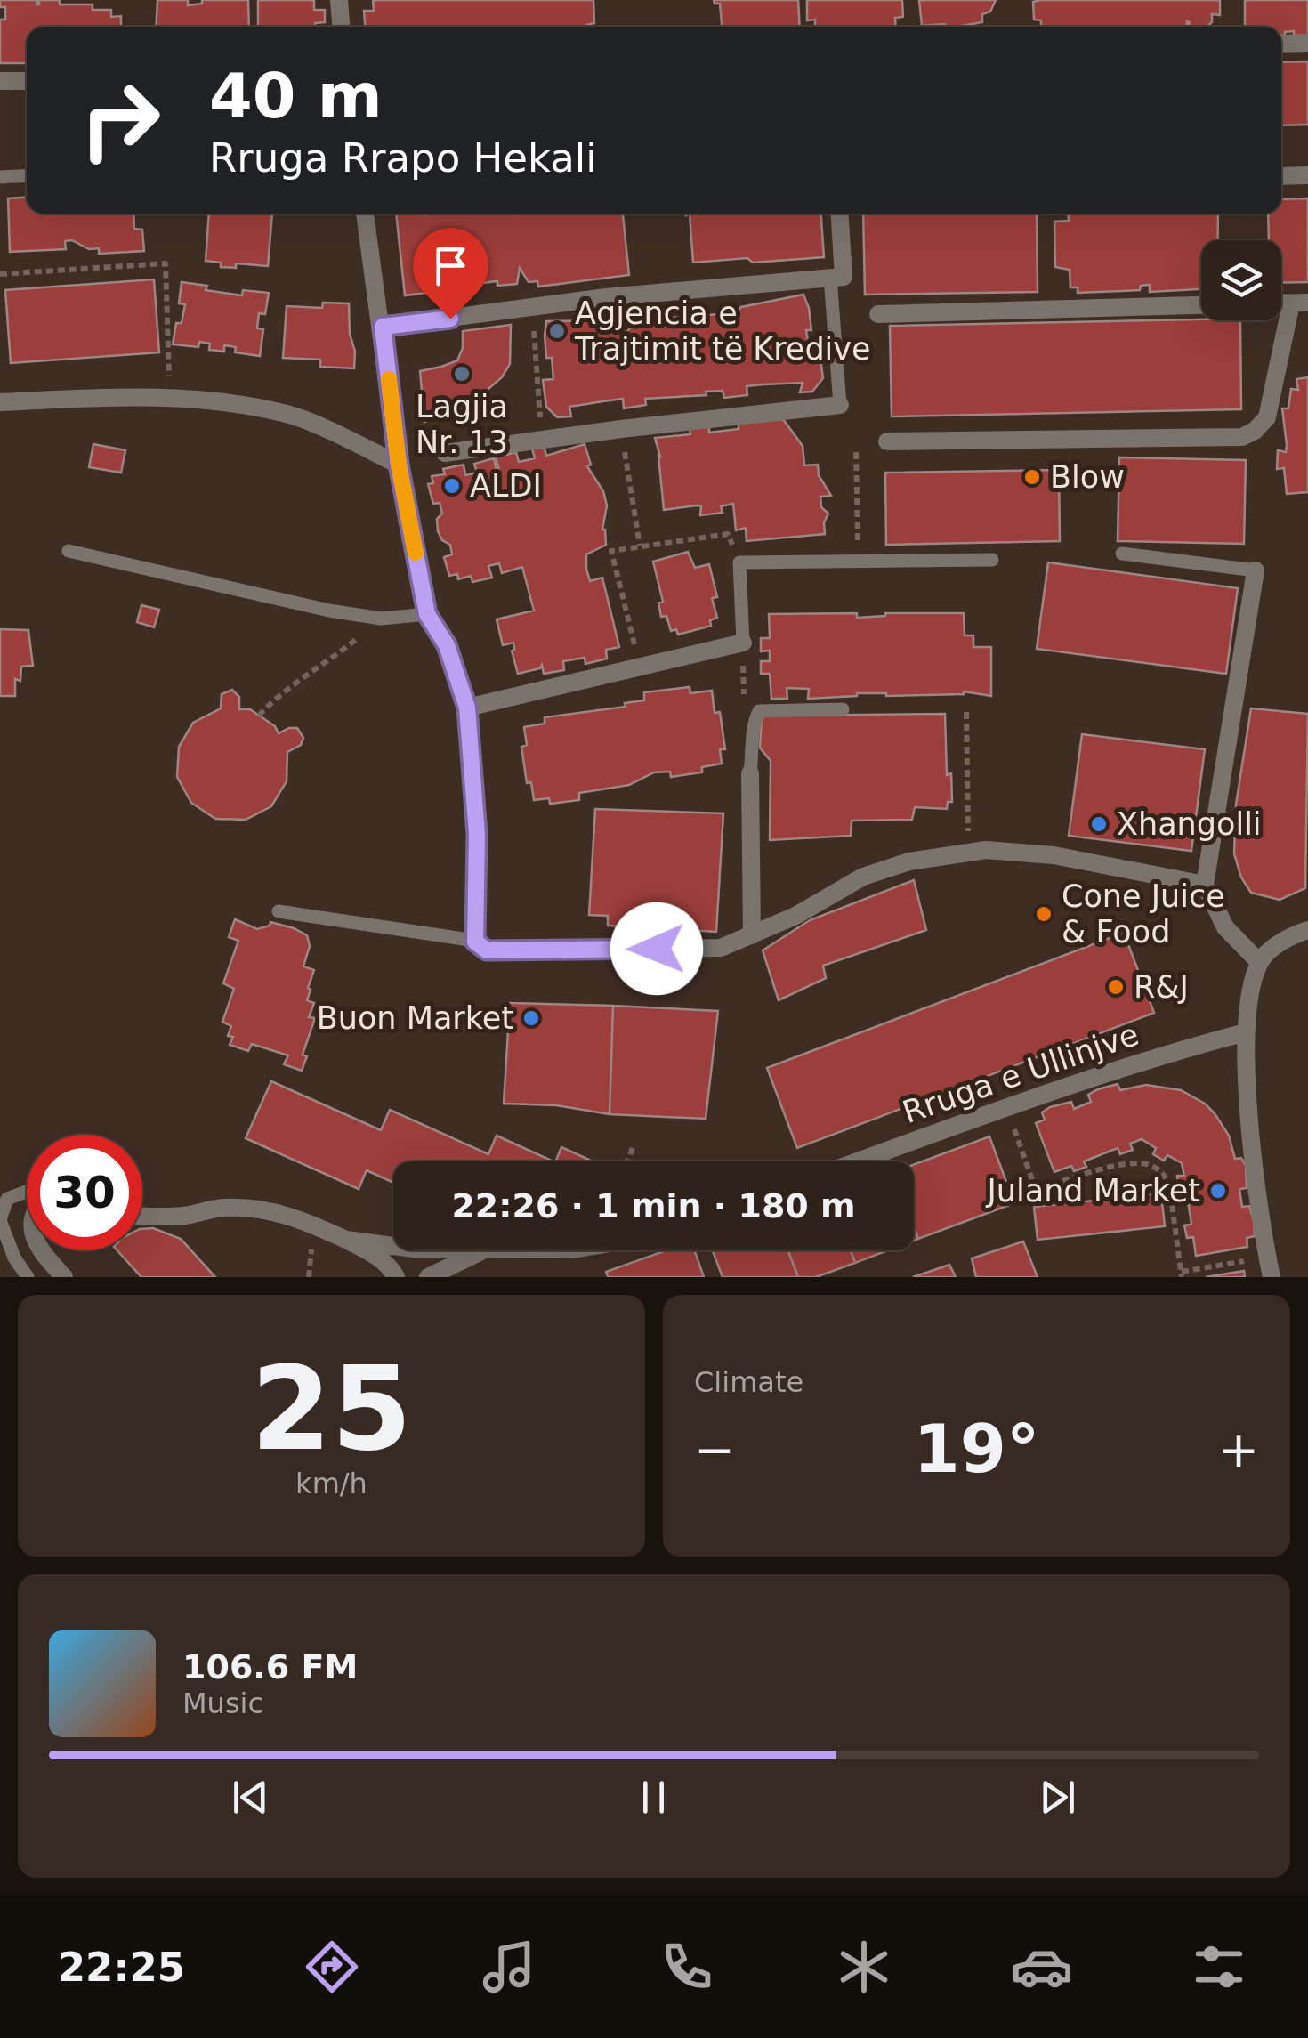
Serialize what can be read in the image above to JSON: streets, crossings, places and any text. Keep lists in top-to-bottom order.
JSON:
{
  "streets": {
    "street": ["Rruga e Ullinjve"]
  },
  "places": [
    "Agjencia e Trajtimit të Kredive",
    "Lagjia Nr. 13",
    "Blow",
    "ALDI",
    "Xhangolli",
    "Cone Juice & Food",
    "R&J",
    "Buon Market",
    "Juland Market"
  ],
  "page": {
    "turn": ["40 m", "Rruga Rrapo Hekali"],
    "limit": "30",
    "trip": "22:26 · 1 min · 180 m",
    "tile": [
      ["25", "km/h"],
      "Climate"
    ],
    "heat": ["−", "19°", "+"],
    "song": ["106.6 FM", "Music"],
    "tabs": "22:25"
  }
}
